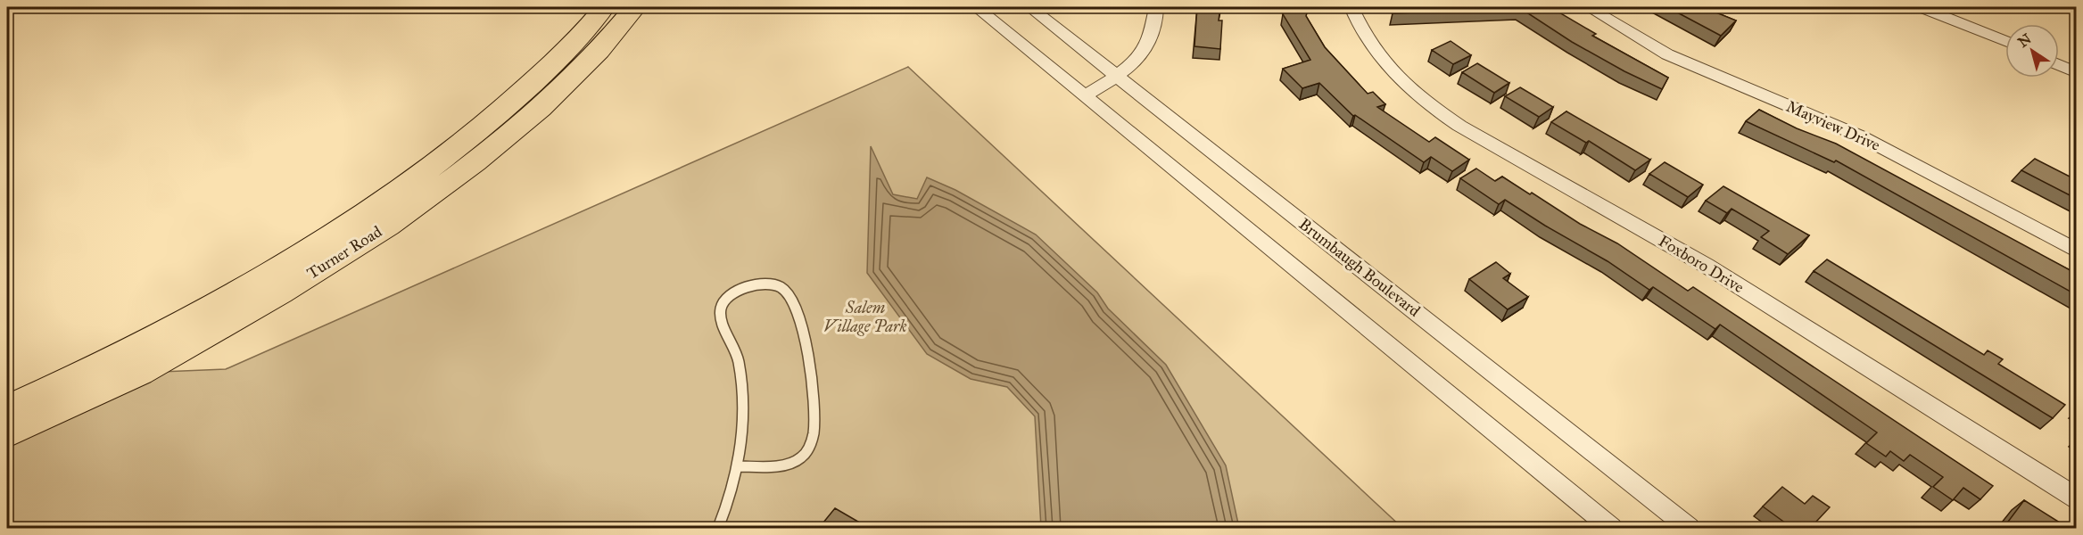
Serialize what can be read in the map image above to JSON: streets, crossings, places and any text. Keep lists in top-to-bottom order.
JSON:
{
  "streets": {
    "main road": ["Turner Road"],
    "street": ["Mayview Drive", "Foxboro Drive", "Brumbaugh Boulevard"]
  },
  "parks": ["Salem Village Park"],
  "north": "top left"
}
